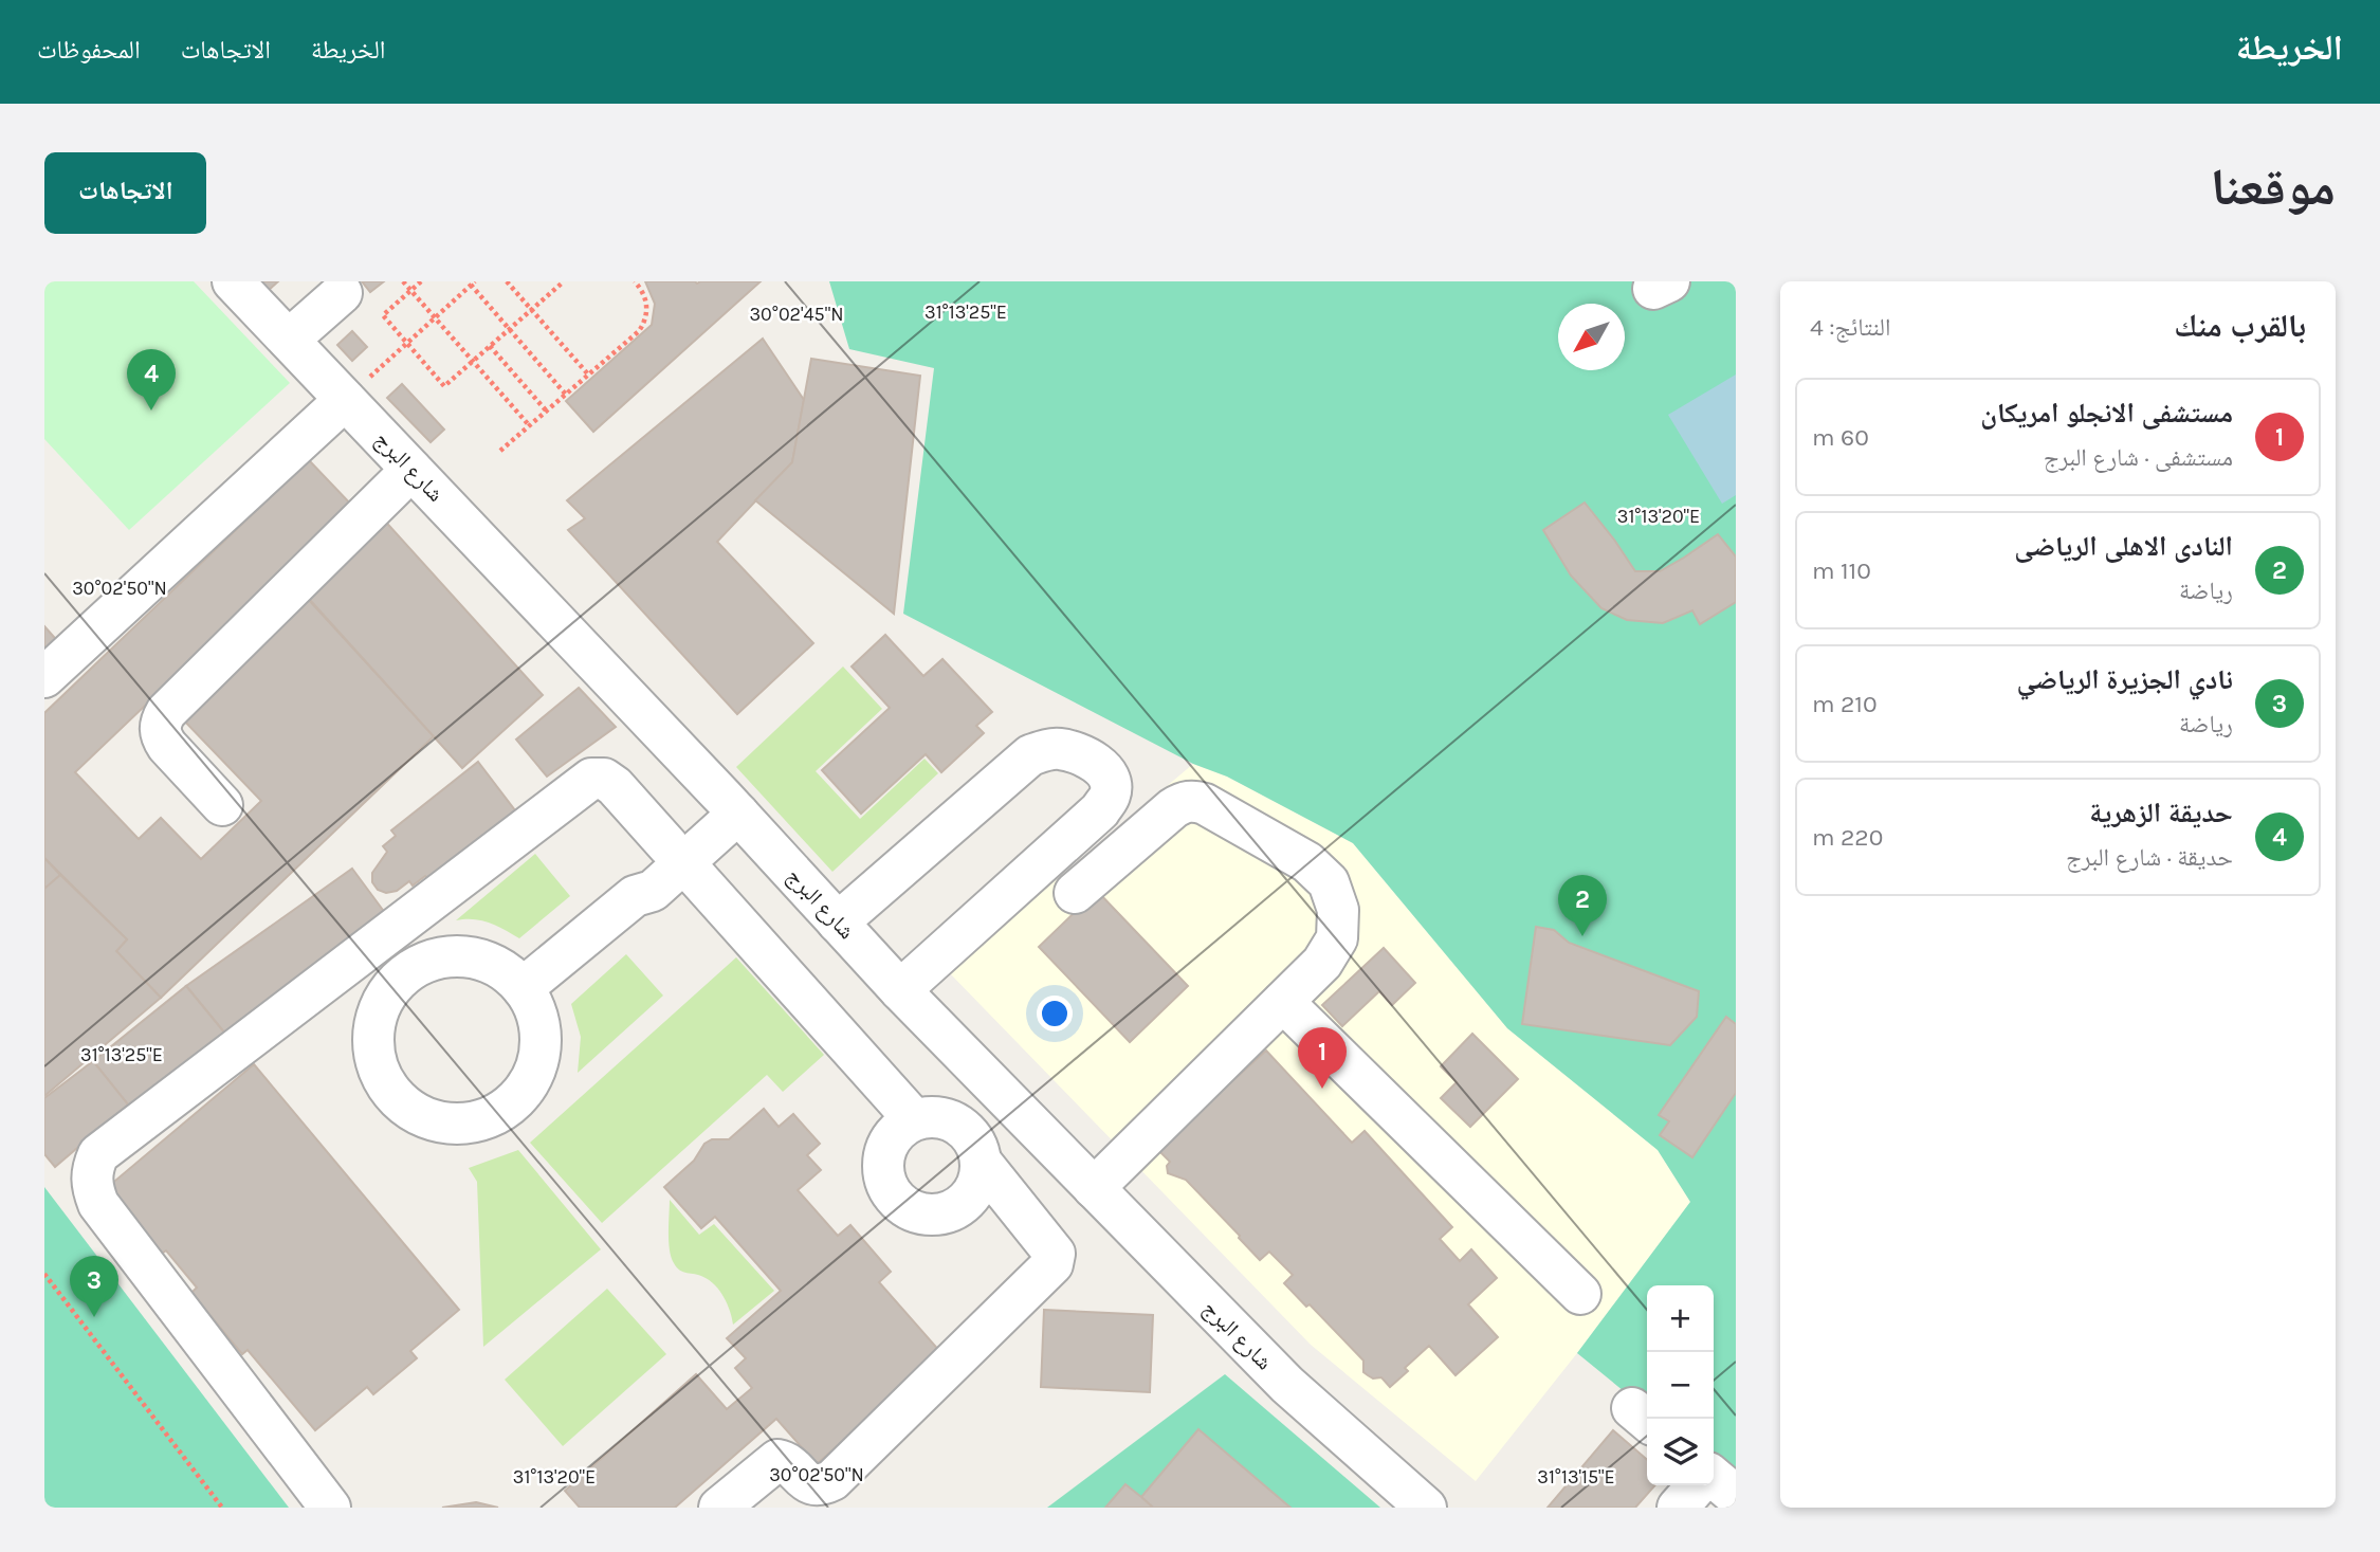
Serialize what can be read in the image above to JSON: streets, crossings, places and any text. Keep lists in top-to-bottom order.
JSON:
{
  "streets": {
    "street": ["شارع البرج"]
  },
  "north": "bottom left",
  "page": {
    "header": "الخريطة",
    "nav": ["الخريطة", "الاتجاهات", "المحفوظات"],
    "title": "موقعنا",
    "buttons": "الاتجاهات",
    "heading": ["بالقرب منك", "النتائج: 4"],
    "pins": [
      "4",
      "2",
      "1",
      "3"
    ],
    "list": [
      {
        "mark": "1",
        "name": "مستشفى الانجلو امريكان",
        "note": "مستشفى · شارع البرج",
        "value": "60 m"
      },
      {
        "mark": "2",
        "name": "النادى الاهلى الرياضى",
        "note": "رياضة",
        "value": "110 m"
      },
      {
        "mark": "3",
        "name": "نادي الجزيرة الرياضي",
        "note": "رياضة",
        "value": "210 m"
      },
      {
        "mark": "4",
        "name": "حديقة الزهرية",
        "note": "حديقة · شارع البرج",
        "value": "220 m"
      }
    ],
    "map_buttons": ["+", "−"]
  },
  "coordinates": [
    "31°13'25\"E",
    "30°02'45\"N",
    "31°13'20\"E",
    "30°02'50\"N",
    "31°13'15\"E"
  ]
}
